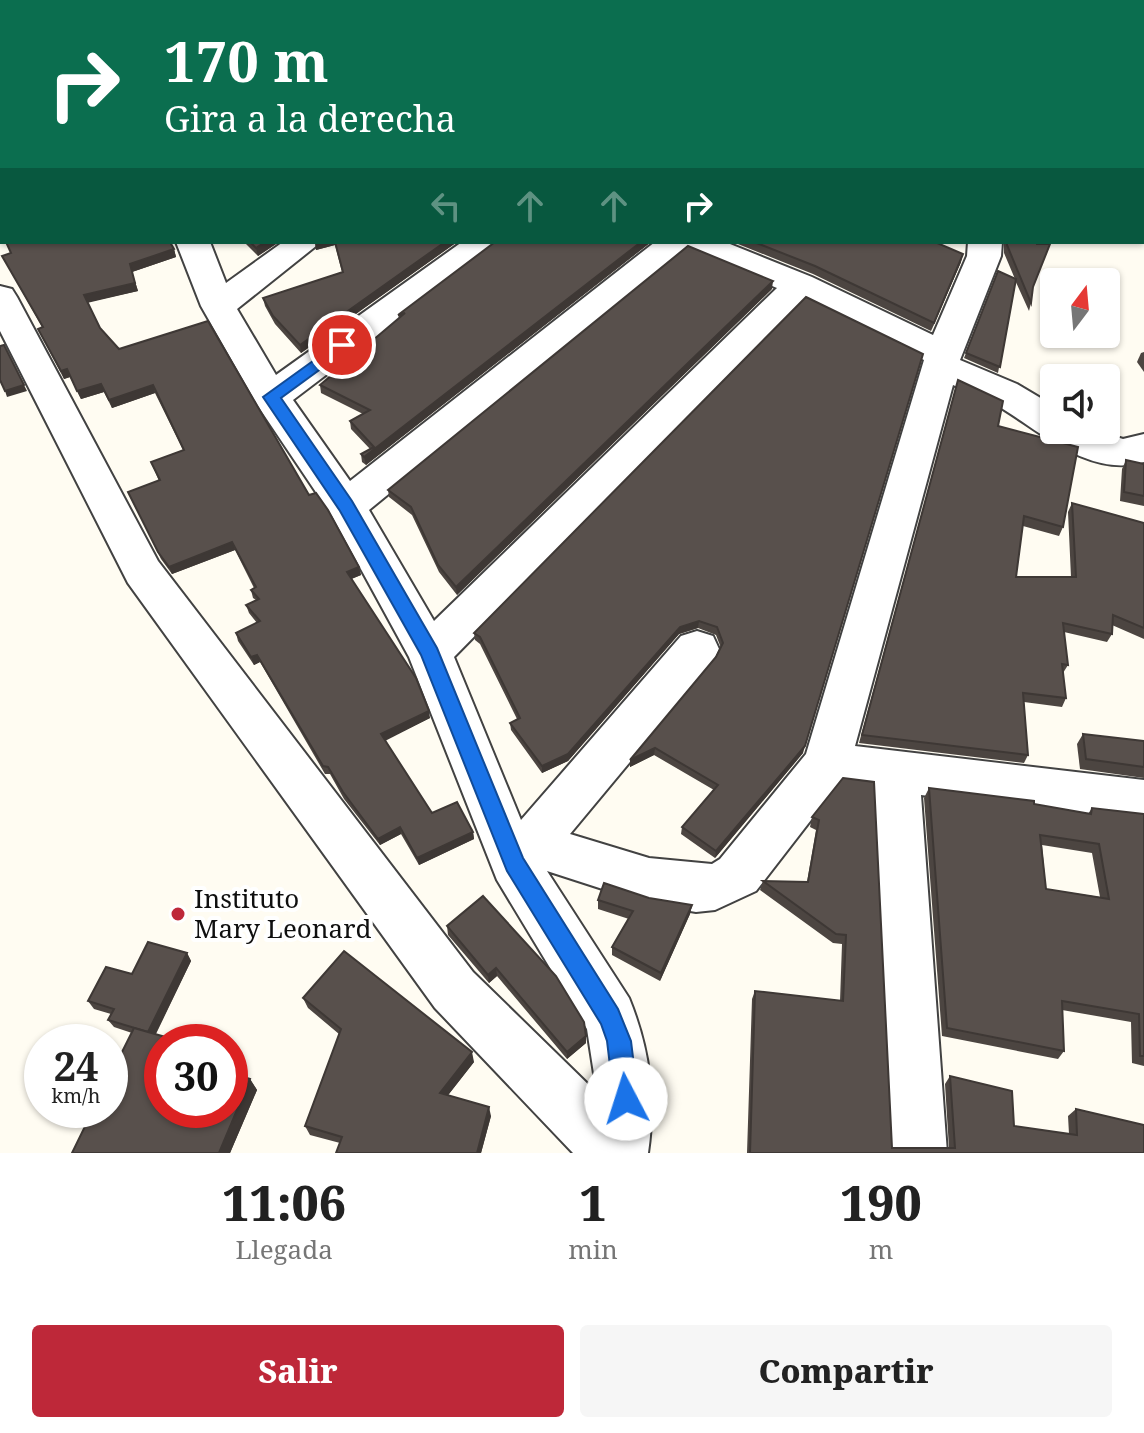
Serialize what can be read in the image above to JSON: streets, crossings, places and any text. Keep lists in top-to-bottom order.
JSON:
{
  "places": ["Instituto Mary Leonard"],
  "north": "top",
  "page": {
    "turn": ["170 m", "Gira a la derecha"],
    "speed": "24 km/h",
    "limit": "30",
    "eta": [
      "11:06",
      "Llegada",
      "1",
      "min",
      "190",
      "m"
    ],
    "buttons": ["Salir", "Compartir"]
  }
}
